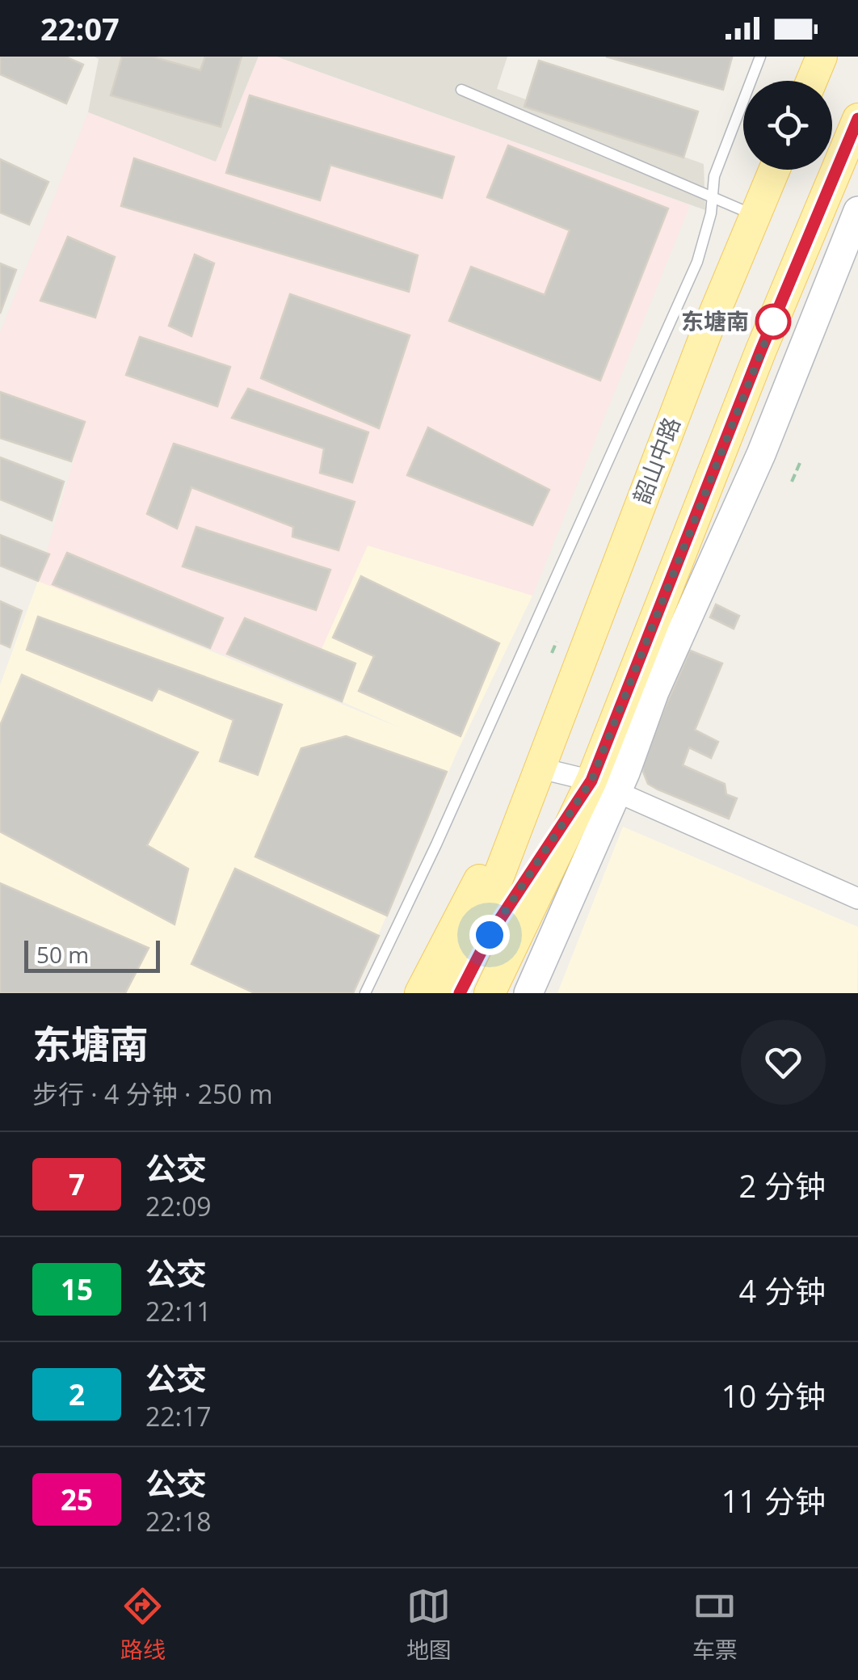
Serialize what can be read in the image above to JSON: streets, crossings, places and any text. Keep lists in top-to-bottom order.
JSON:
{
  "streets": {
    "main road": ["韶山中路"]
  },
  "places": ["东塘南"],
  "lines": ["bus line 7"],
  "scale_bar": "50 m",
  "page": {
    "status": "22:07",
    "scale": "50 m",
    "heading": ["东塘南", "步行 · 4 分钟 · 250 m"],
    "list": [
      {
        "mark": "7",
        "name": "公交",
        "note": "22:09",
        "value": "2 分钟"
      },
      {
        "mark": "15",
        "name": "公交",
        "note": "22:11",
        "value": "4 分钟"
      },
      {
        "mark": "2",
        "name": "公交",
        "note": "22:17",
        "value": "10 分钟"
      },
      {
        "mark": "25",
        "name": "公交",
        "note": "22:18",
        "value": "11 分钟"
      }
    ],
    "tabs": ["路线", "地图", "车票"]
  }
}
